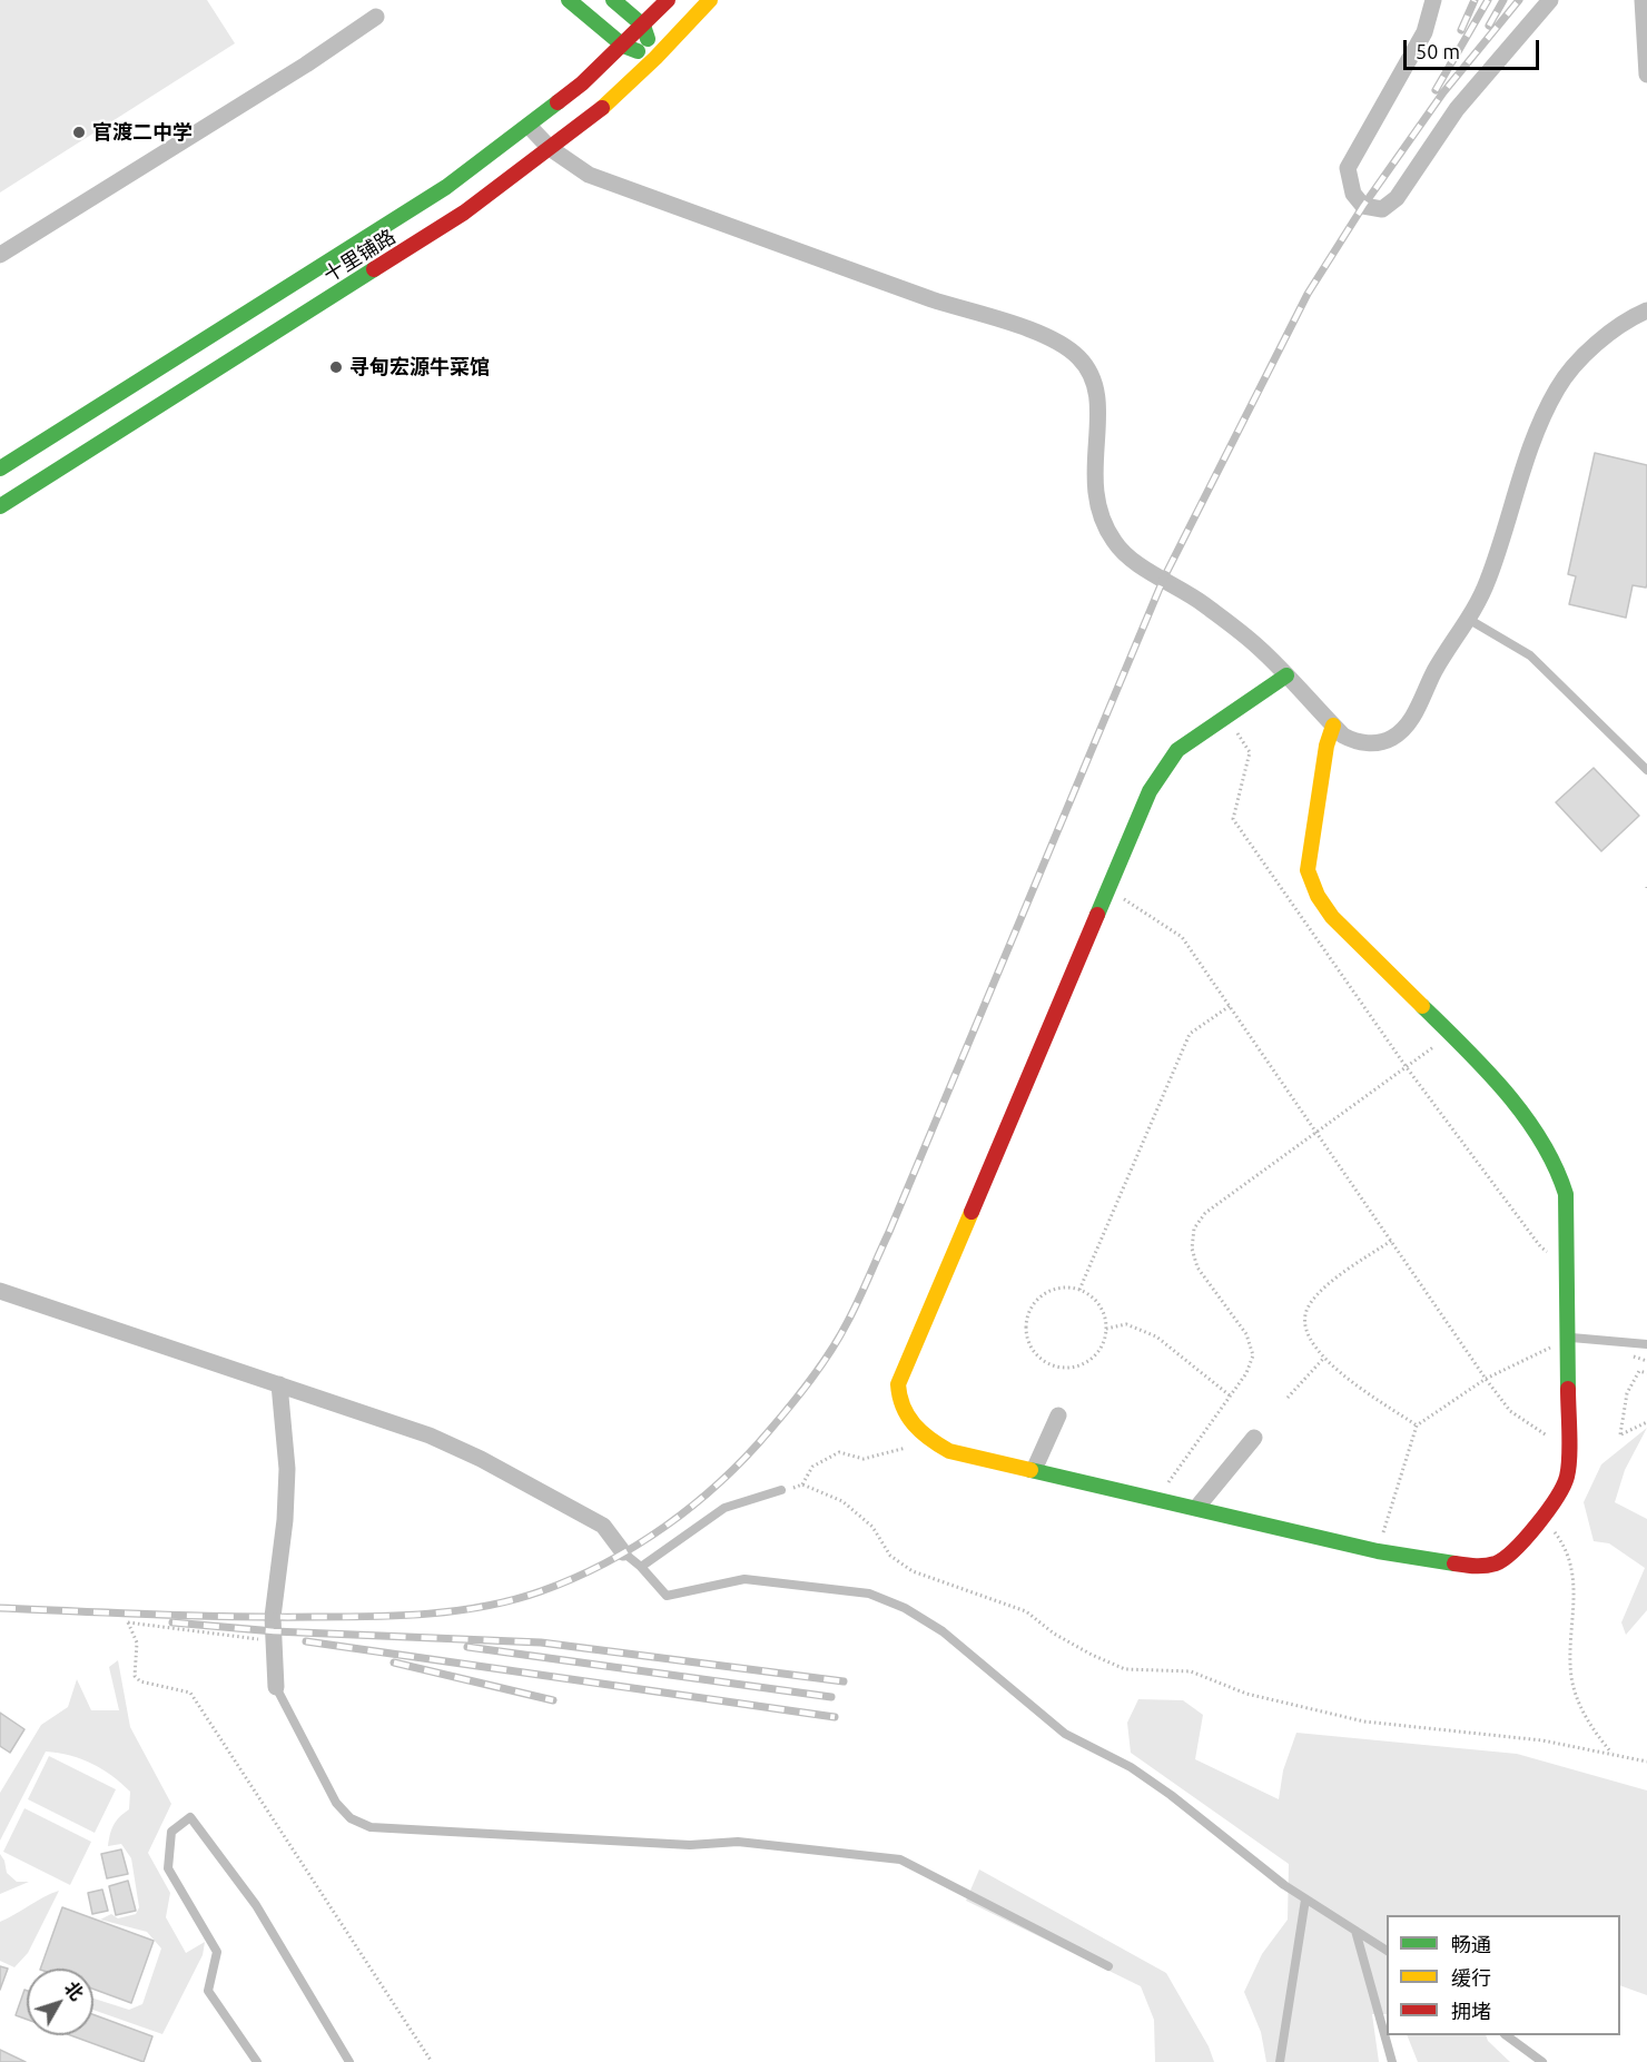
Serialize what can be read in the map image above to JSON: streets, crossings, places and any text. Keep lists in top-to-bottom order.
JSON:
{
  "streets": {
    "street": ["十里铺路"]
  },
  "places": ["官渡二中学", "寻甸宏源牛菜馆"],
  "legend": ["畅通", "缓行", "拥堵"],
  "scale_bar": "50 m",
  "north": "top right"
}
